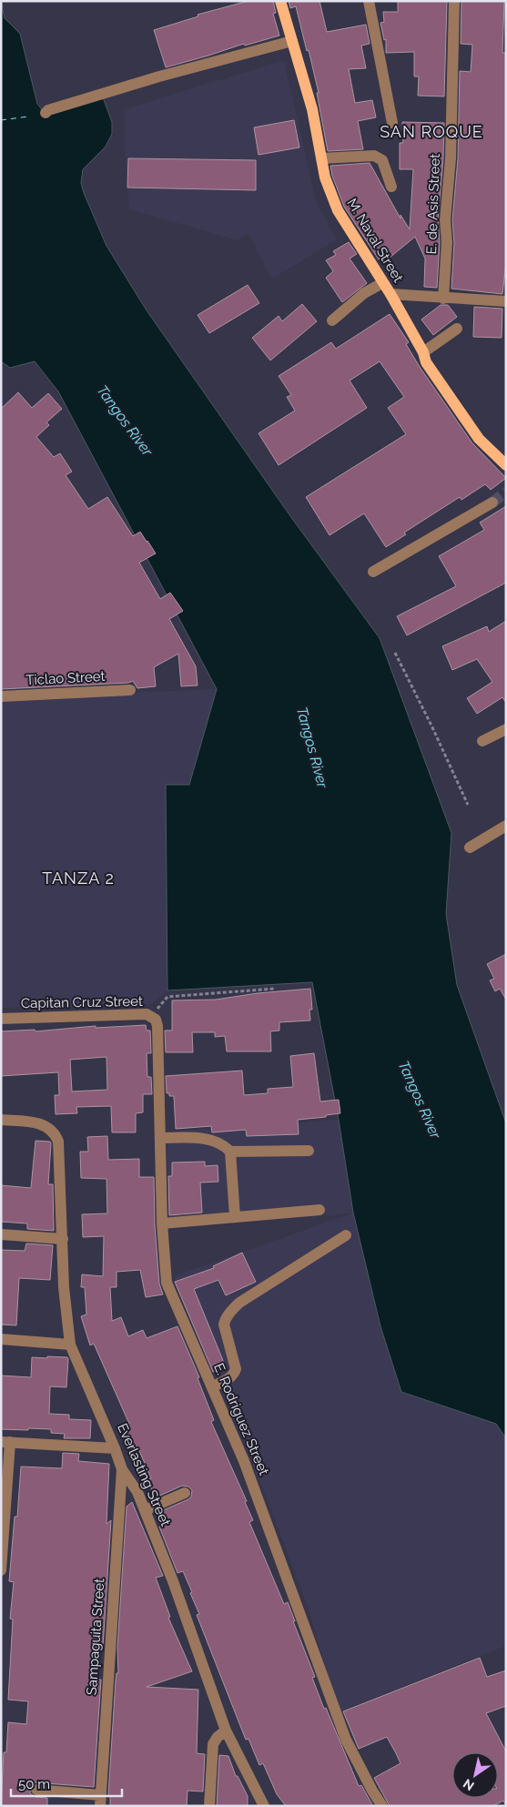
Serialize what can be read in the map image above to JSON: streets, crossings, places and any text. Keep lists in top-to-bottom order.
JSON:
{
  "streets": {
    "main road": ["M. Naval Street"],
    "street": [
      "E. de Asis Street",
      "Ticlao Street",
      "Capitan Cruz Street",
      "E. Rodriguez Street",
      "Everlasting Street",
      "Sampaguita Street"
    ]
  },
  "crossings": [
    ["Capitan Cruz Street", "E. Rodriguez Street"],
    ["Everlasting Street", "Sampaguita Street"]
  ],
  "districts": ["SAN ROQUE", "TANZA 2"],
  "water": ["Tangos River"],
  "scale_bar": "50 m",
  "north": "bottom left"
}
